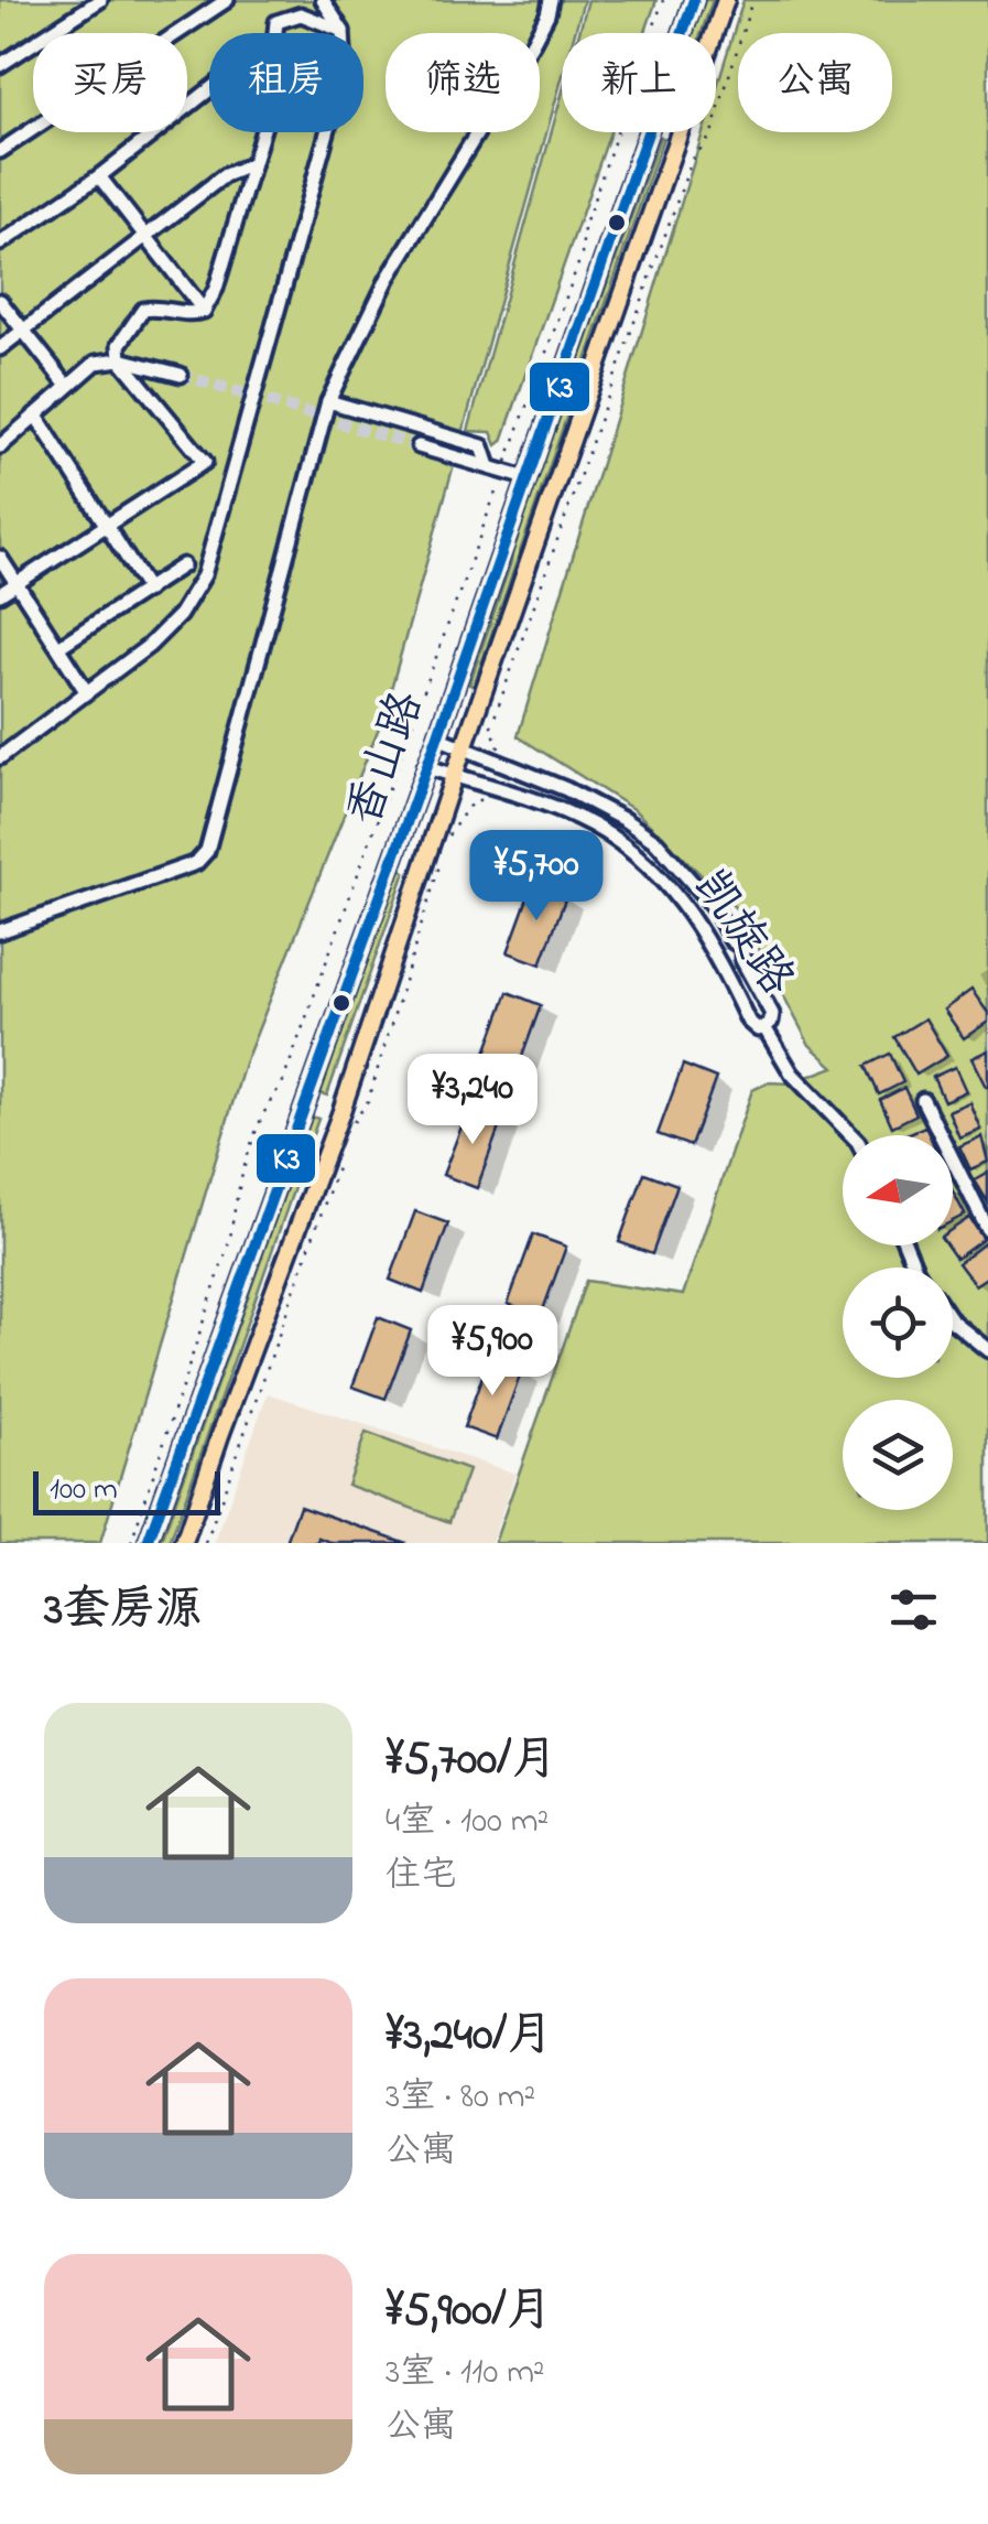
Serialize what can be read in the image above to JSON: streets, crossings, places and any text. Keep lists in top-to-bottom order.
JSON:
{
  "streets": {
    "main road": ["香山路"],
    "street": ["凯旋路"]
  },
  "crossings": [
    ["香山路", "凯旋路"]
  ],
  "lines": ["transit line K3"],
  "scale_bar": "100 m",
  "north": "left",
  "page": {
    "chip": [
      "买房",
      "租房",
      "筛选",
      "新上",
      "公寓"
    ],
    "price": ["¥5,700", "¥3,240", "¥5,900"],
    "scale": "100 m",
    "heading": "3套房源",
    "list": [
      {
        "name": "¥5,700/月",
        "note": "4室 · 100 m² · 住宅"
      },
      {
        "name": "¥3,240/月",
        "note": "3室 · 80 m² · 公寓"
      },
      {
        "name": "¥5,900/月",
        "note": "3室 · 110 m² · 公寓"
      }
    ]
  }
}
